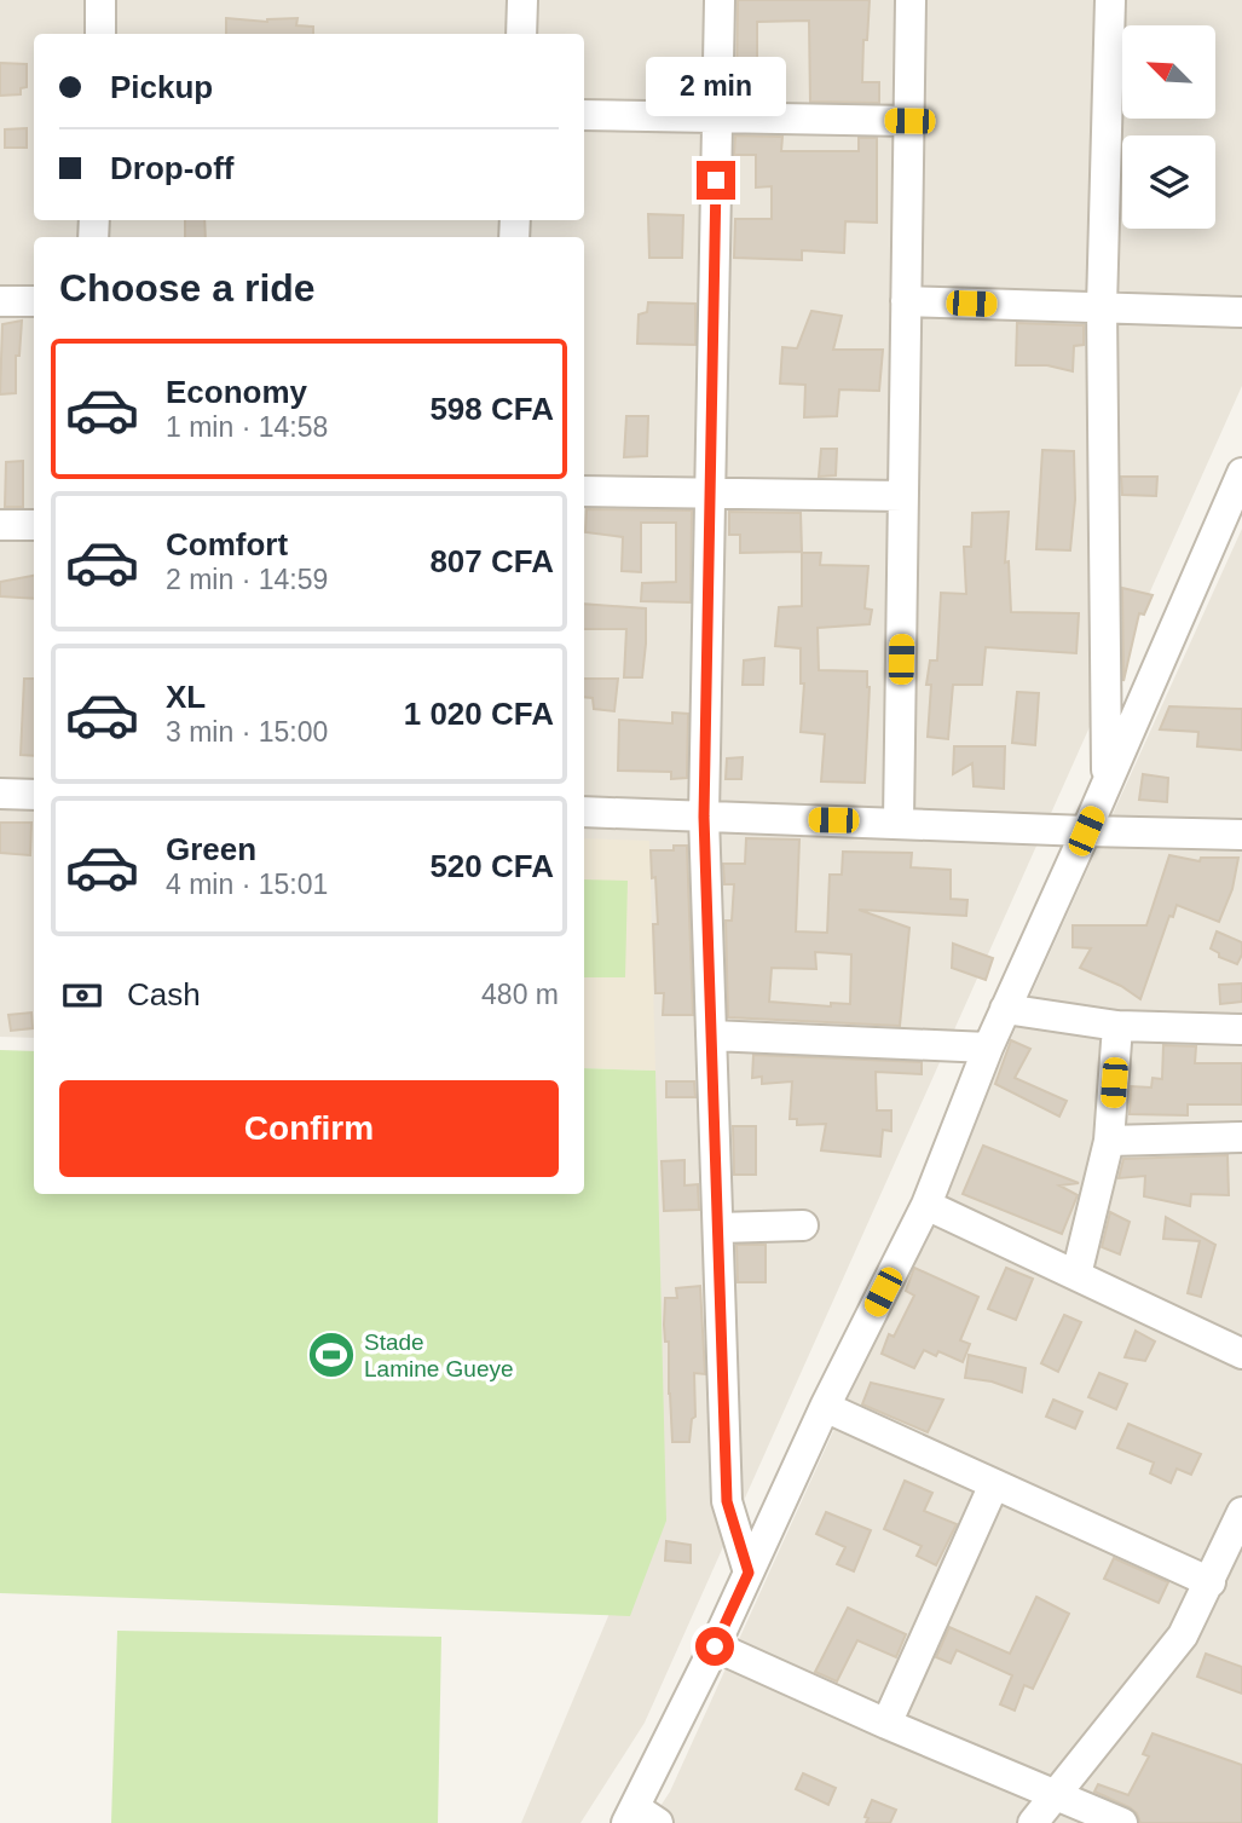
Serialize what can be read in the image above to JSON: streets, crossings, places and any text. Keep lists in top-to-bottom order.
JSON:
{
  "places": {
    "sports": ["Stade Lamine Gueye"]
  },
  "north": "top left",
  "page": {
    "banner": ["Pickup", "Drop-off"],
    "bubble": "2 min",
    "heading": "Choose a ride",
    "list": [
      {
        "name": "Economy",
        "note": "1 min · 14:58",
        "value": "598 CFA"
      },
      {
        "name": "Comfort",
        "note": "2 min · 14:59",
        "value": "807 CFA"
      },
      {
        "name": "XL",
        "note": "3 min · 15:00",
        "value": "1 020 CFA"
      },
      {
        "name": "Green",
        "note": "4 min · 15:01",
        "value": "520 CFA"
      }
    ],
    "pay": ["Cash", "480 m"],
    "buttons": "Confirm"
  }
}
